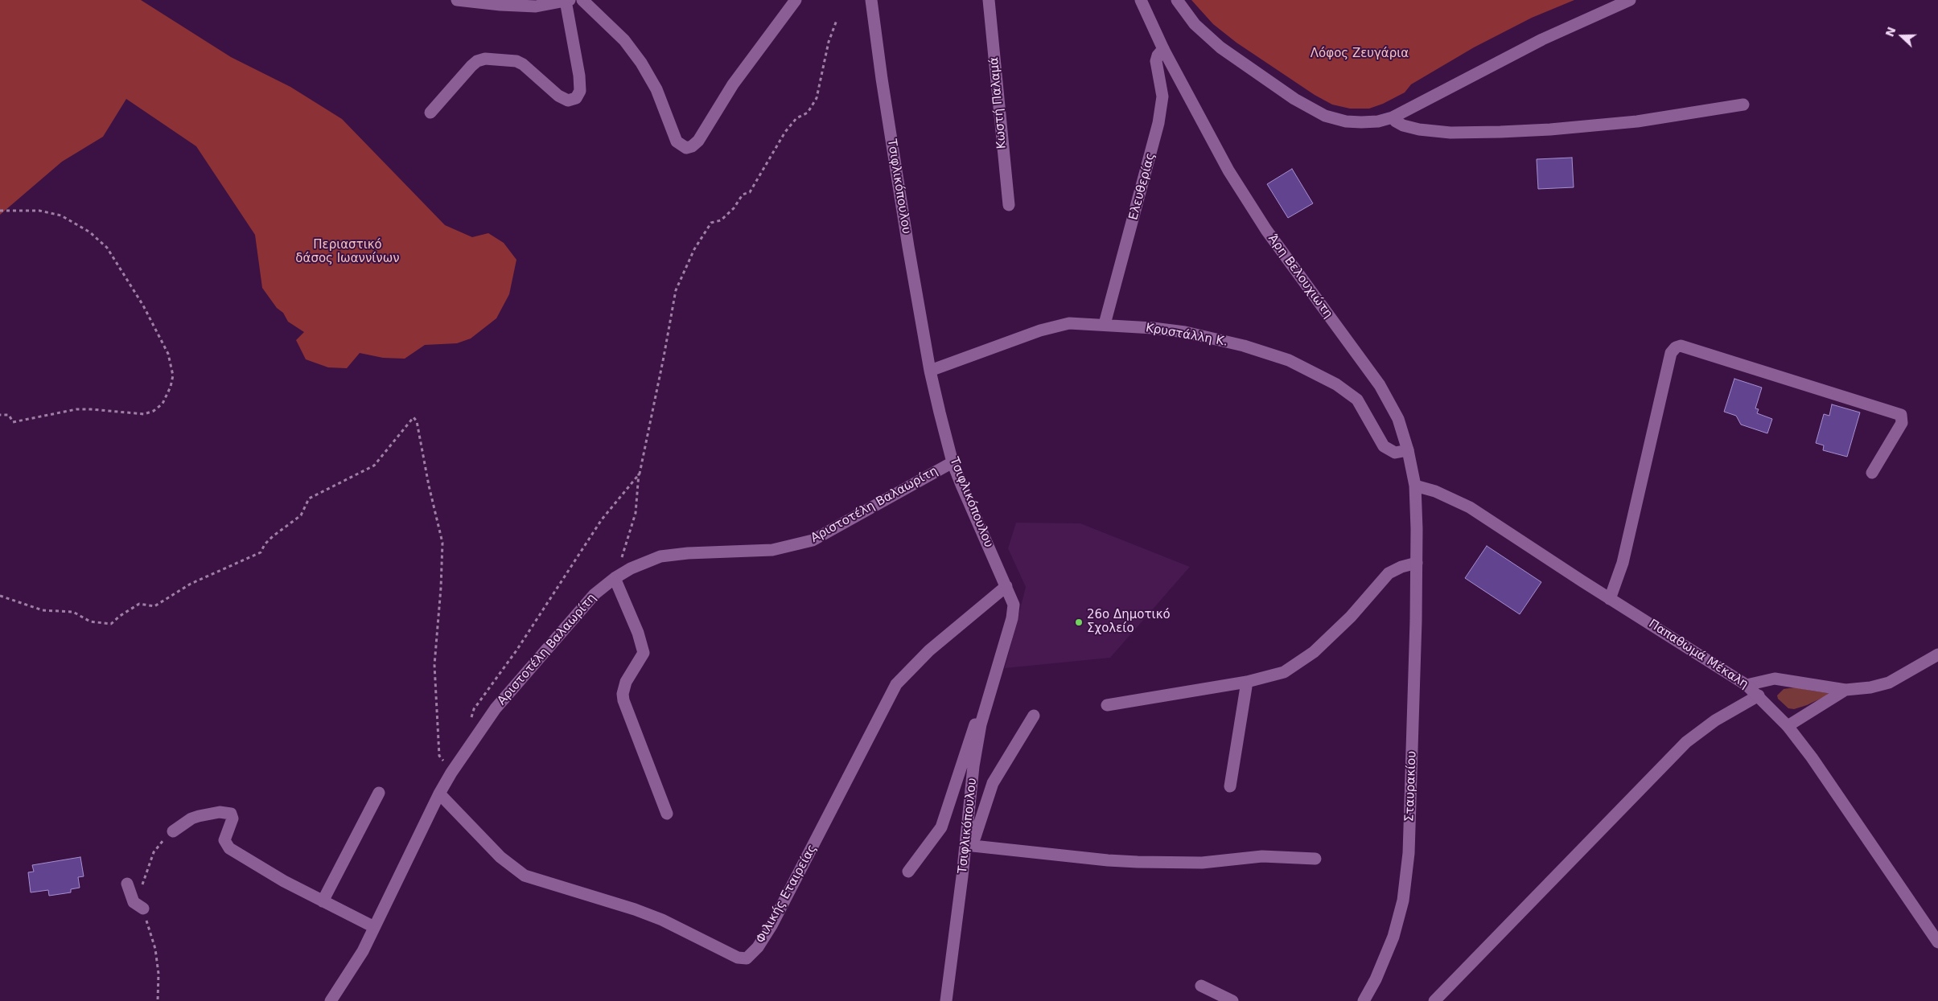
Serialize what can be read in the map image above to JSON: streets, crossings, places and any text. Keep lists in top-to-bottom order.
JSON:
{
  "streets": {
    "street": [
      "Κωστή Παλαμά",
      "Τσιφλικόπουλου",
      "Ελευθερίας",
      "Άρη Βελουχιώτη",
      "Κρυστάλλη Κ.",
      "Αριστοτέλη Βαλαωρίτη",
      "Παπαθωμά Μέκαλη",
      "Σταυρακίου",
      "Φιλικής Εταιρείας"
    ]
  },
  "crossings": [
    ["Τσιφλικόπουλου", "Κρυστάλλη Κ."],
    ["Τσιφλικόπουλου", "Αριστοτέλη Βαλαωρίτη"],
    ["Τσιφλικόπουλου", "Φιλικής Εταιρείας"],
    ["Ελευθερίας", "Άρη Βελουχιώτη"],
    ["Ελευθερίας", "Κρυστάλλη Κ."],
    ["Άρη Βελουχιώτη", "Κρυστάλλη Κ."],
    ["Άρη Βελουχιώτη", "Παπαθωμά Μέκαλη"],
    ["Άρη Βελουχιώτη", "Σταυρακίου"],
    ["Αριστοτέλη Βαλαωρίτη", "Φιλικής Εταιρείας"]
  ],
  "parks": ["Λόφος Ζευγάρια", "Περιαστικό δάσος Ιωαννίνων"],
  "places": ["26ο Δημοτικό Σχολείο"],
  "north": "left"
}
